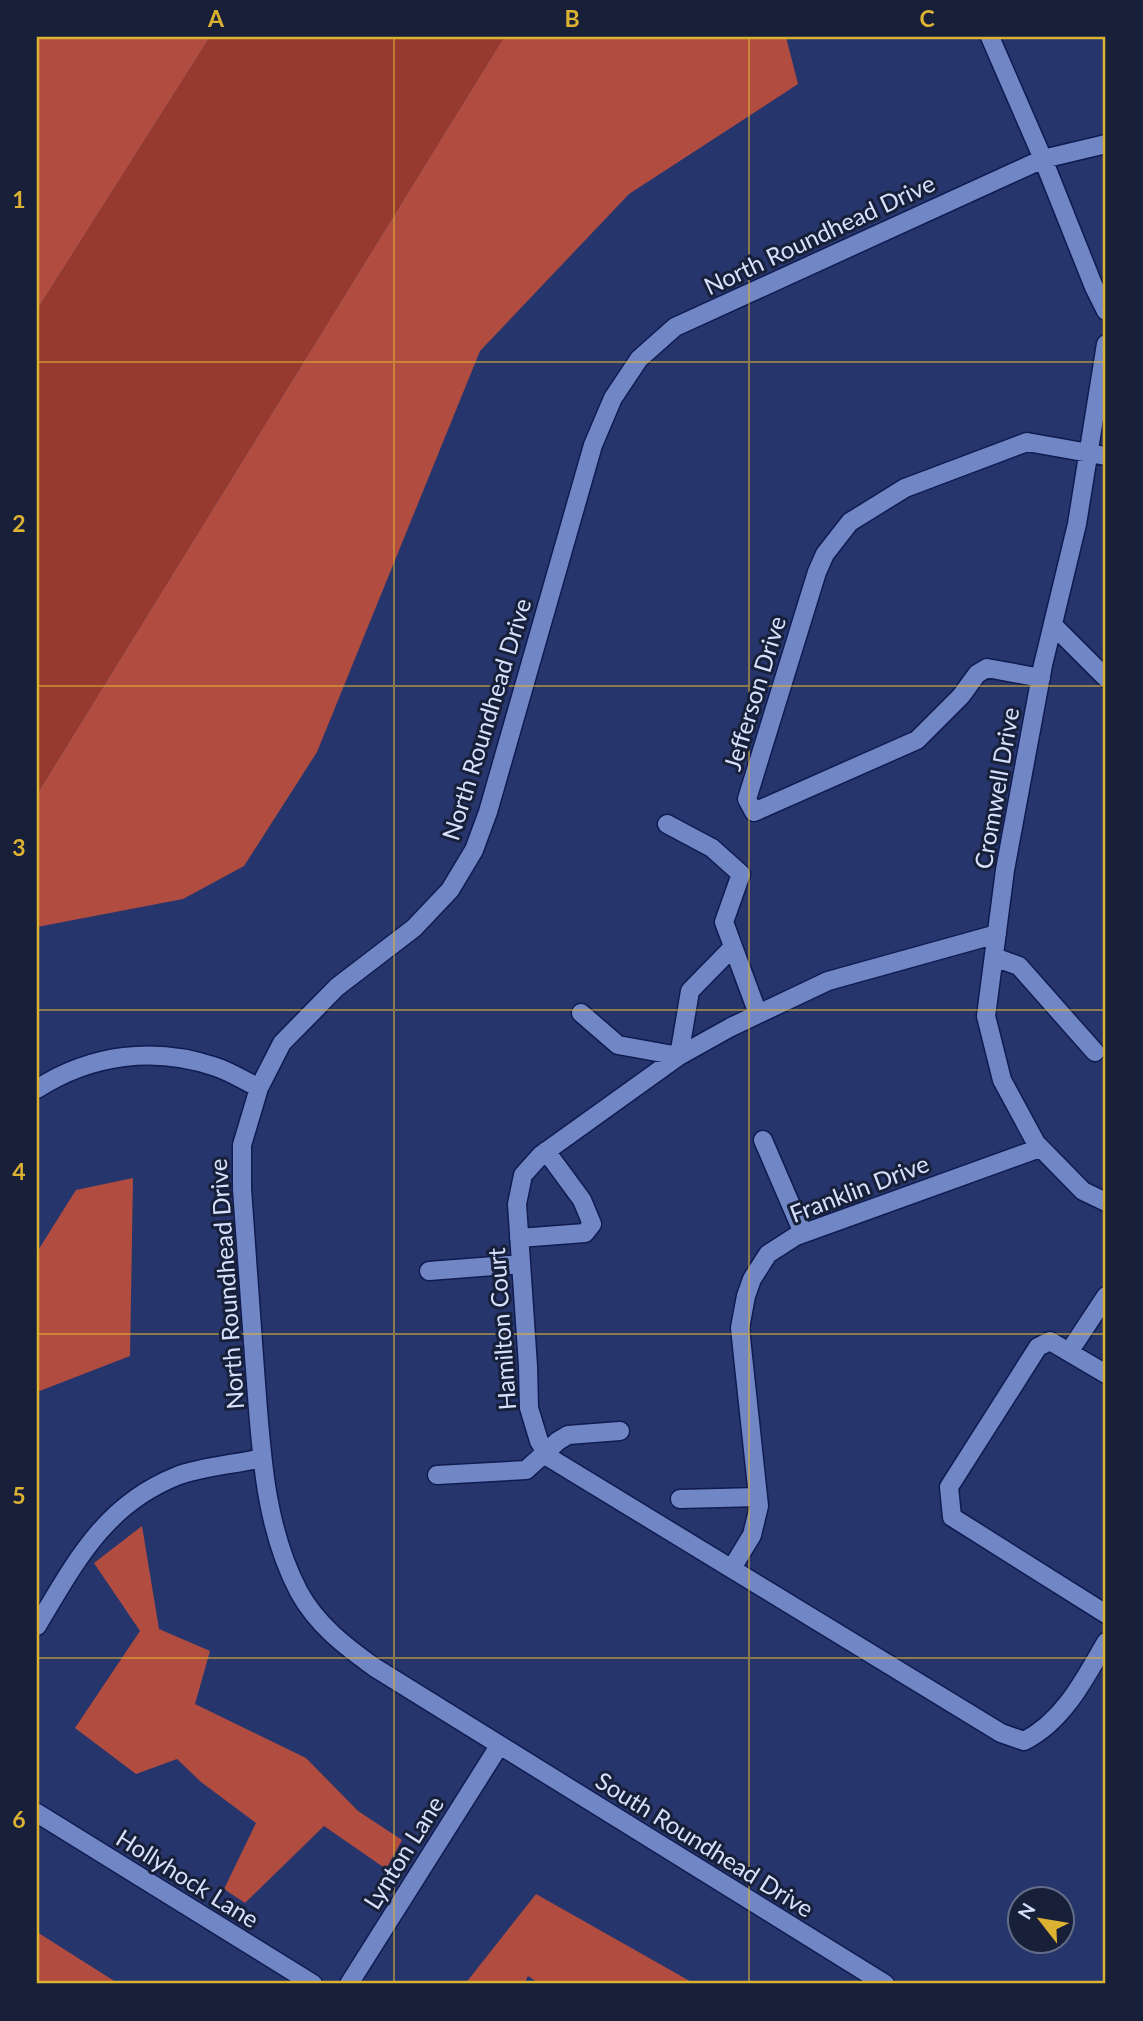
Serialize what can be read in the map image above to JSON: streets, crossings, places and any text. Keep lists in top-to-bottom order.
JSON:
{
  "streets": {
    "street": [
      "North Roundhead Drive",
      "Jefferson Drive",
      "Cromwell Drive",
      "Franklin Drive",
      "Hamilton Court",
      "South Roundhead Drive",
      "Lynton Lane",
      "Hollyhock Lane"
    ]
  },
  "crossings": [
    ["North Roundhead Drive", "South Roundhead Drive"],
    ["North Roundhead Drive", "Lynton Lane"],
    ["Jefferson Drive", "Cromwell Drive"],
    ["Cromwell Drive", "Franklin Drive"],
    ["Cromwell Drive", "Hamilton Court"],
    ["South Roundhead Drive", "Lynton Lane"]
  ],
  "north": "top left",
  "grid": {
    "columns": ["A", "B", "C"],
    "rows": [
      "1",
      "2",
      "3",
      "4",
      "5",
      "6"
    ]
  }
}
